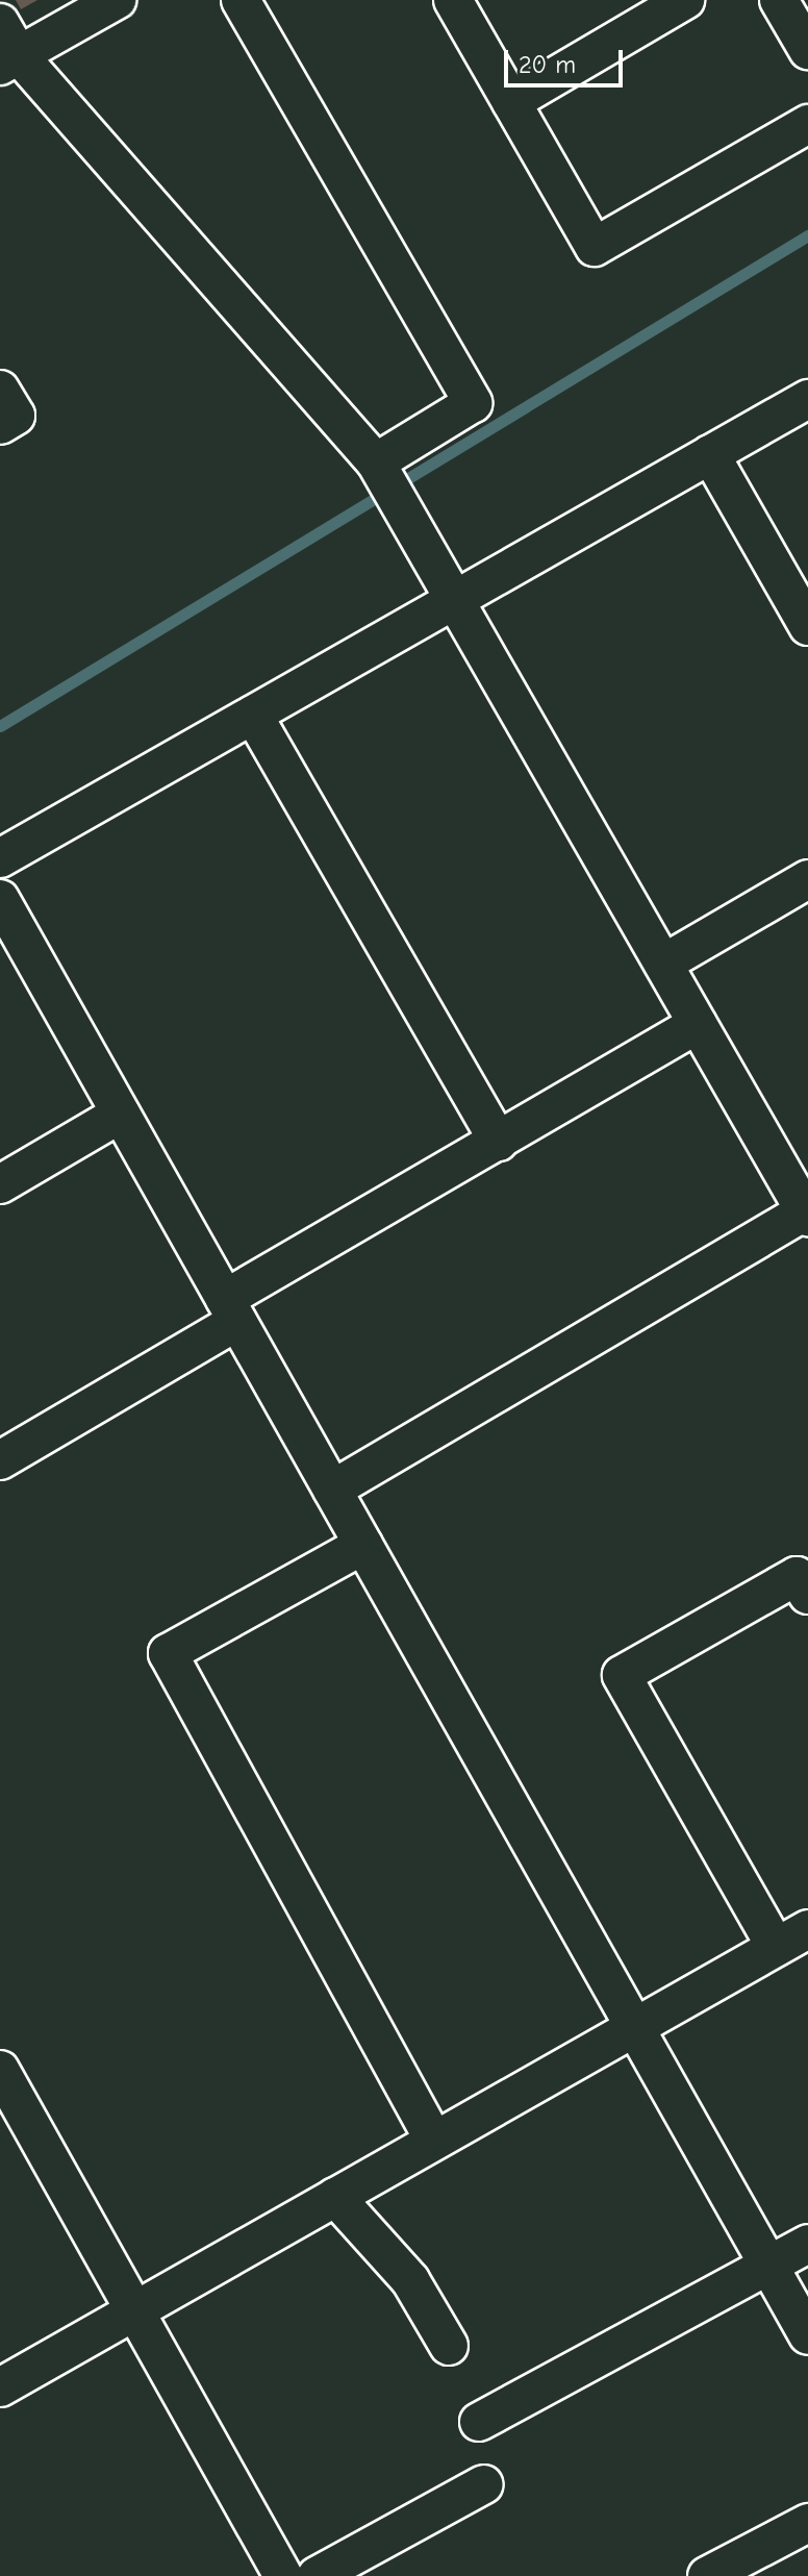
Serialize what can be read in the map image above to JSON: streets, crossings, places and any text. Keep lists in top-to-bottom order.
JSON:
{
  "scale_bar": "20 m"
}
